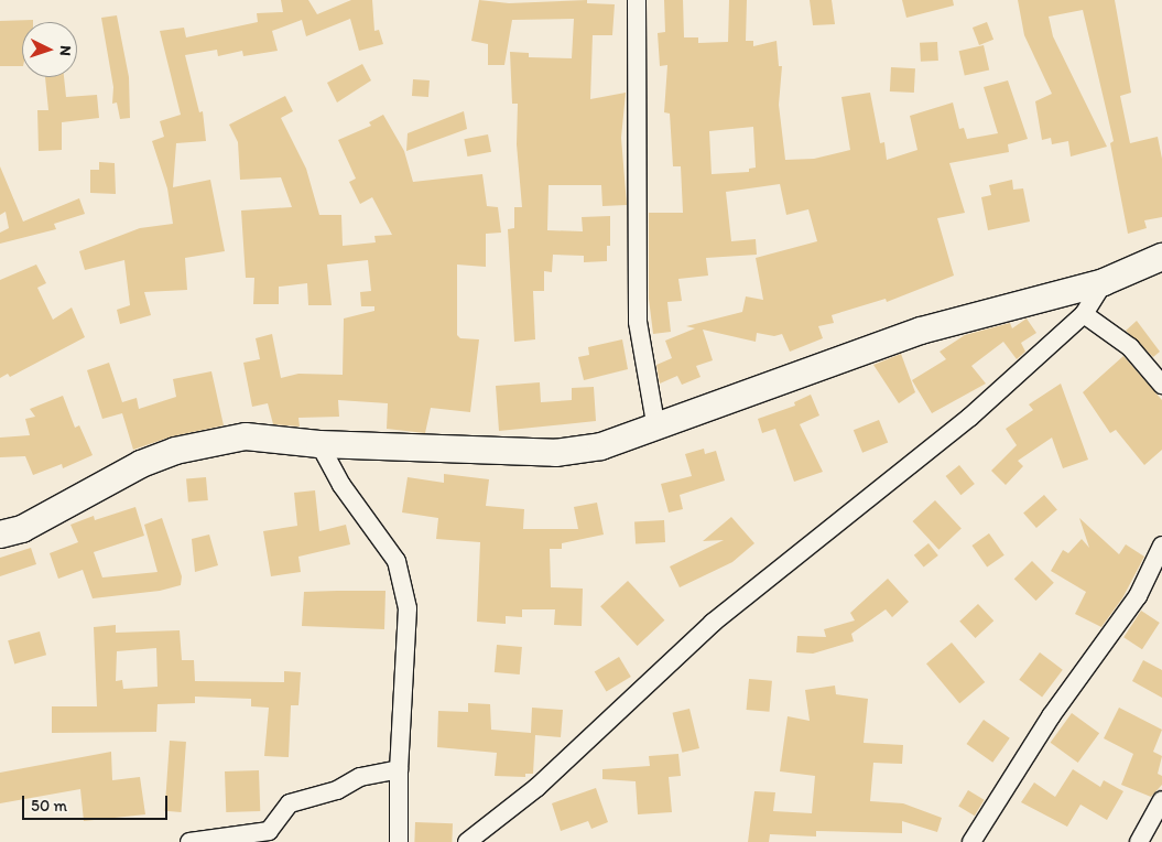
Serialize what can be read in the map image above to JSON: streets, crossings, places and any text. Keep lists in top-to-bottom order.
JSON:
{
  "scale_bar": "50 m",
  "north": "right"
}
